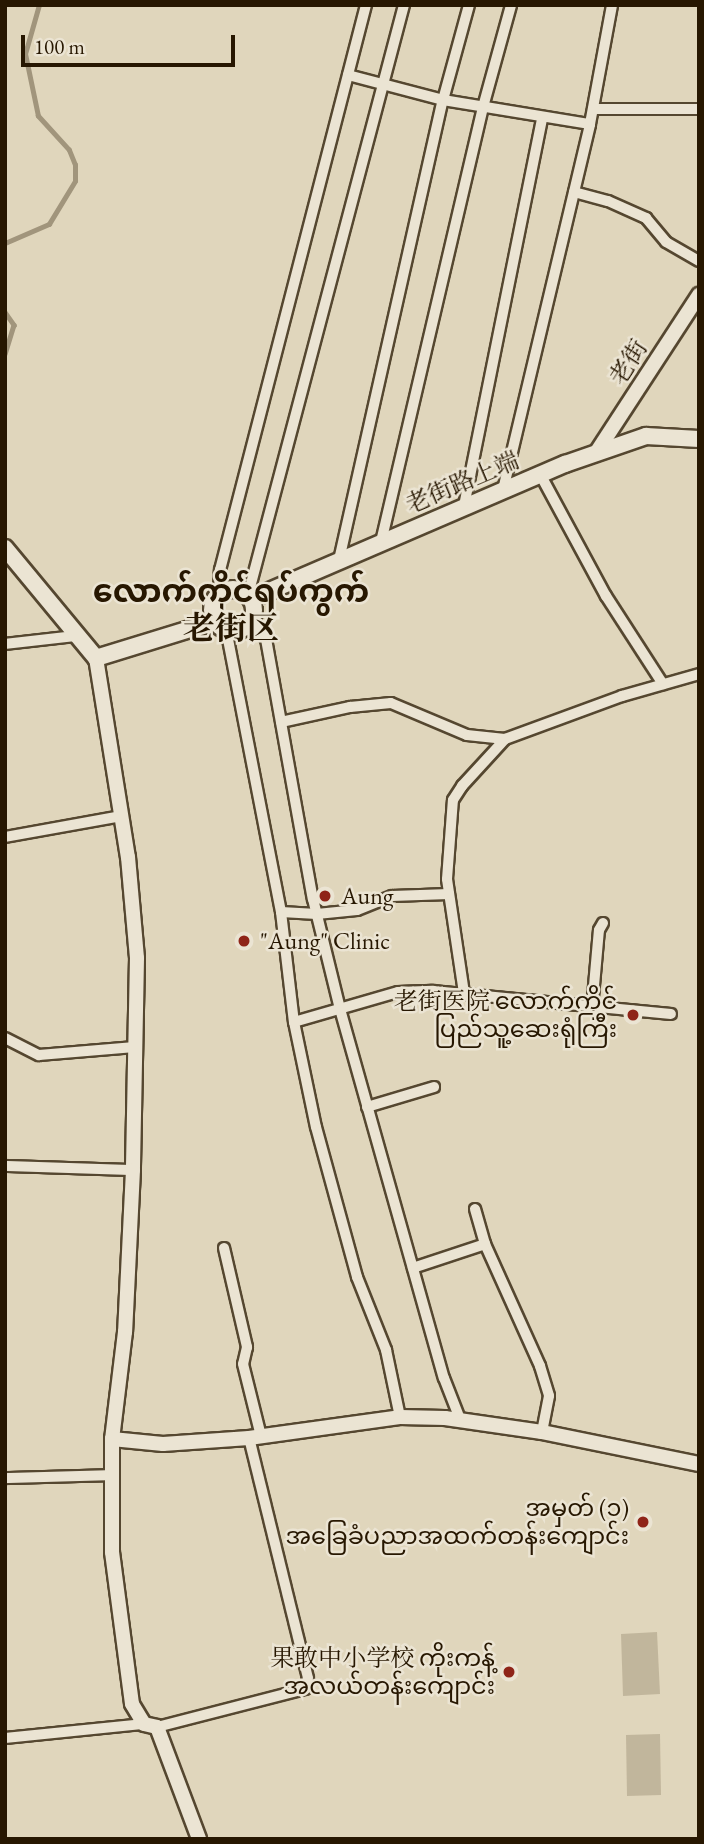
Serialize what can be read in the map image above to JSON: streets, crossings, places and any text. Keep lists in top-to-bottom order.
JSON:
{
  "streets": {
    "main road": ["老街路上端"],
    "street": ["老街"]
  },
  "crossings": [
    ["老街", "老街路上端"]
  ],
  "districts": ["လောက်ကိုင်ရပ်ကွက် 老街区"],
  "places": [
    "Aung",
    "\"Aung\" Clinic",
    "老街医院 လောက်ကိုင် ပြည်သူ့ဆေးရုံကြီး",
    "အမှတ် (၁) အခြေခံပညာအထက်တန်းကျောင်း",
    "果敢中小学校 ကိုးကန့် အလယ်တန်းကျောင်း"
  ],
  "scale_bar": "100 m"
}
